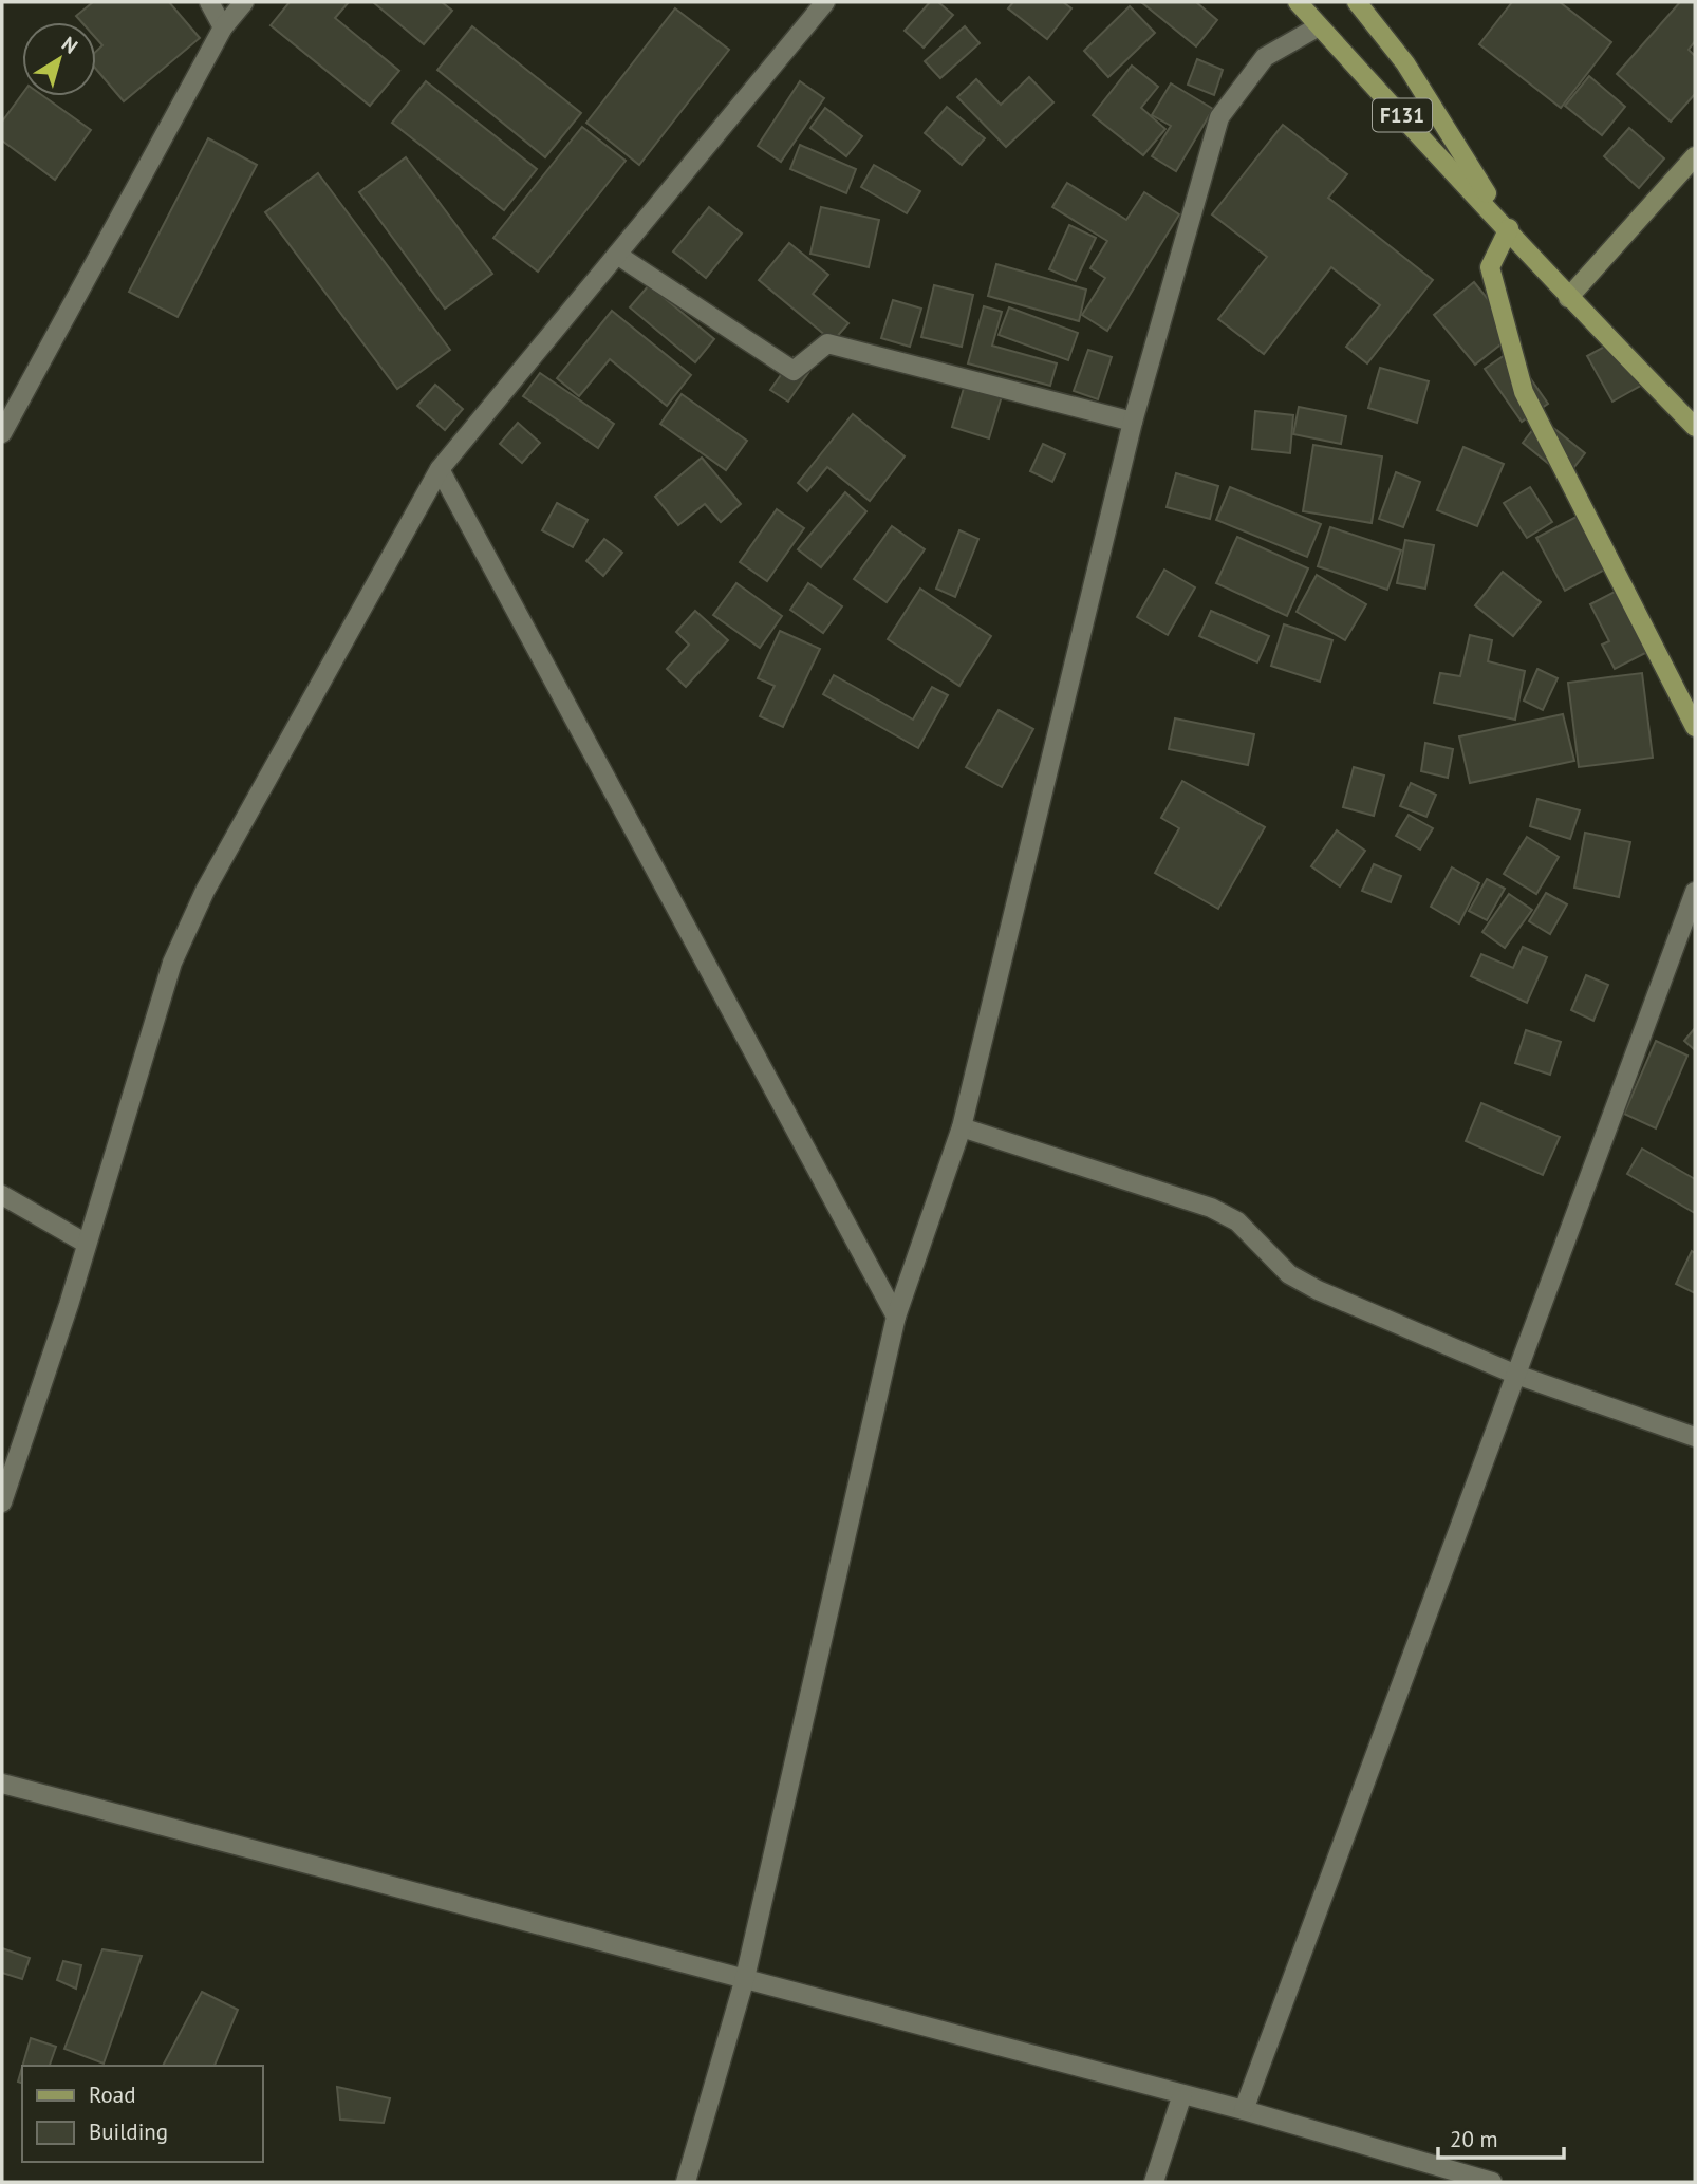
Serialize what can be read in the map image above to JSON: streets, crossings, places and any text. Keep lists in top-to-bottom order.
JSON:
{
  "streets": {
    "main road": ["F131"]
  },
  "legend": ["Road", "Building"],
  "scale_bar": "20 m",
  "north": "top right"
}
